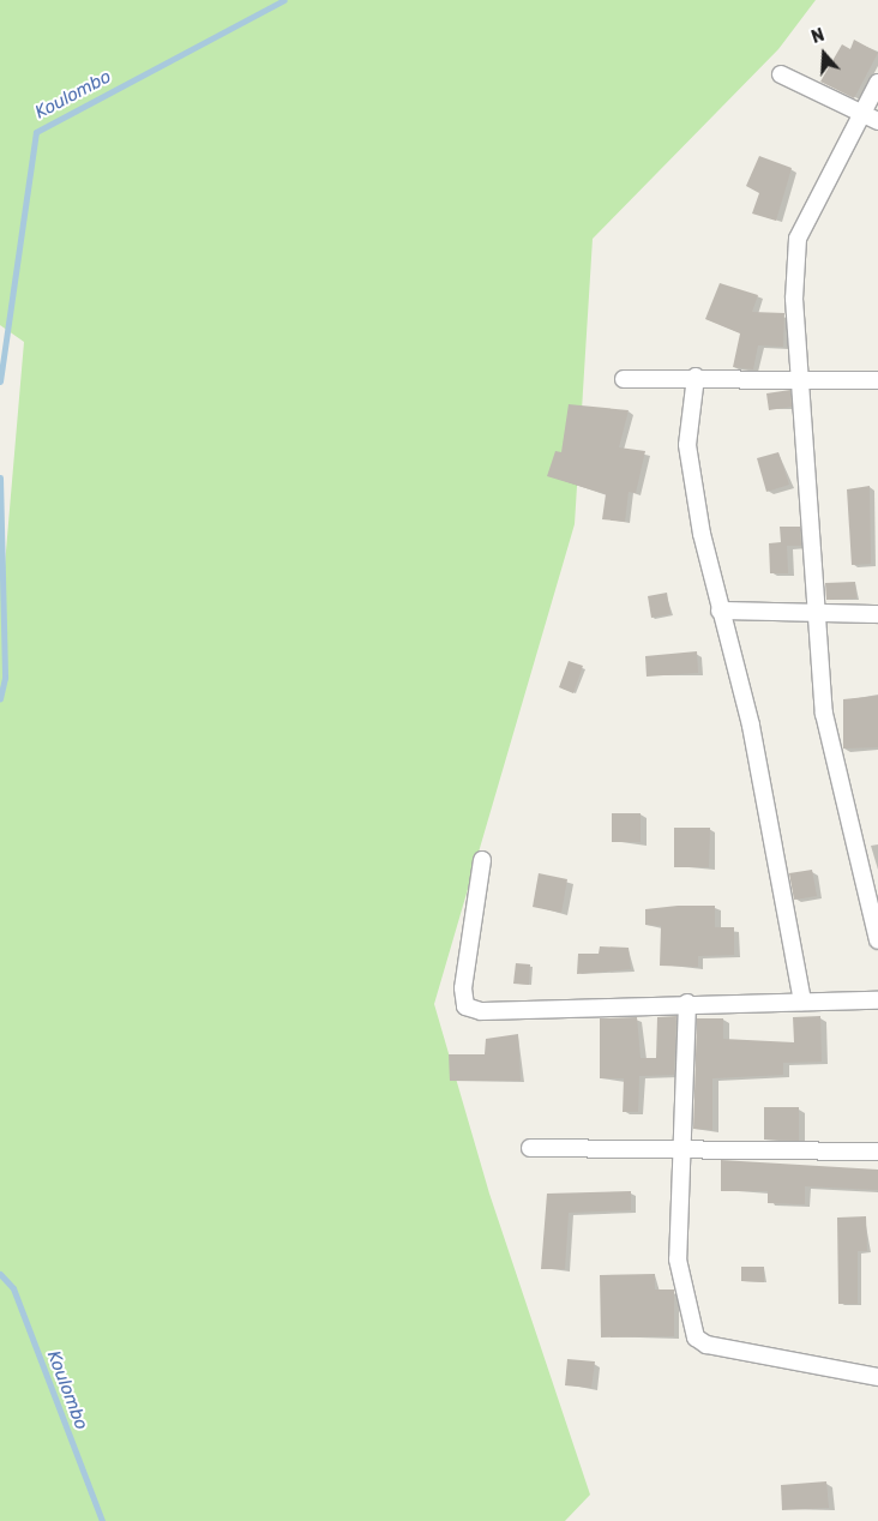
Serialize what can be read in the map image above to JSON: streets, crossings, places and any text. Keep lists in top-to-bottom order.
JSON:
{
  "water": ["Koulombo"],
  "north": "top"
}
